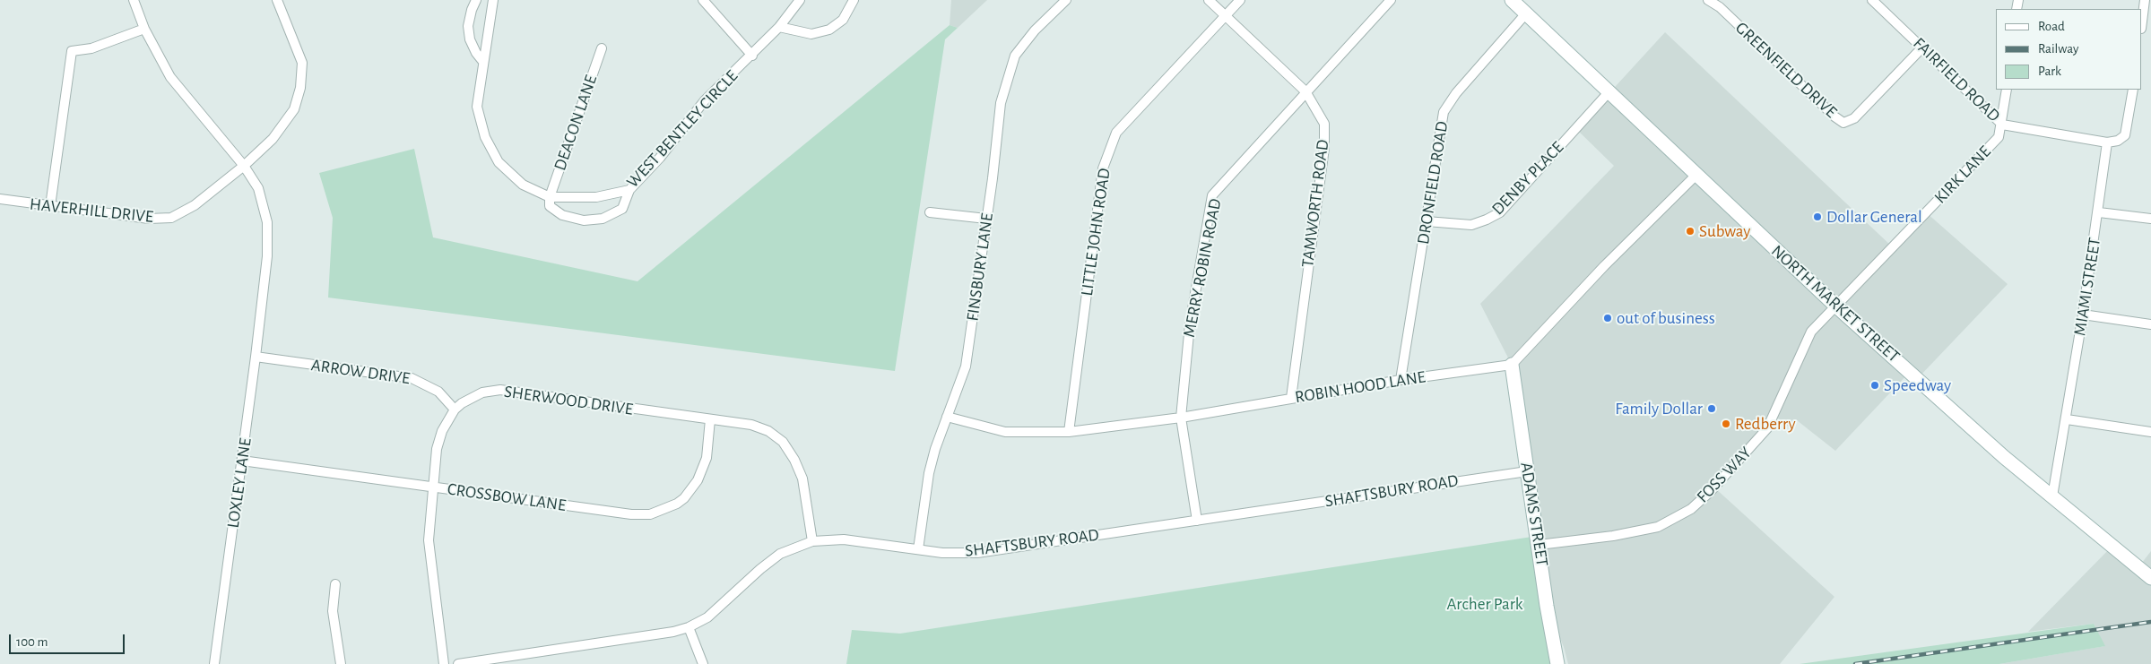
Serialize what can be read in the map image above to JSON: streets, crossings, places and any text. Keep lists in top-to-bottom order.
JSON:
{
  "streets": {
    "street": [
      "GREENFIELD DRIVE",
      "FAIRFIELD ROAD",
      "DEACON LANE",
      "WEST BENTLEY CIRCLE",
      "KIRK LANE",
      "DENBY PLACE",
      "DRONFIELD ROAD",
      "TAMWORTH ROAD",
      "HAVERHILL DRIVE",
      "LITTLE JOHN ROAD",
      "FINSBURY LANE",
      "MERRY ROBIN ROAD",
      "MIAMI STREET",
      "NORTH MARKET STREET",
      "ARROW DRIVE",
      "ROBIN HOOD LANE",
      "SHERWOOD DRIVE",
      "FOSS WAY",
      "LOXLEY LANE",
      "SHAFTSBURY ROAD",
      "CROSSBOW LANE",
      "ADAMS STREET"
    ]
  },
  "crossings": [
    ["GREENFIELD DRIVE", "FAIRFIELD ROAD"],
    ["FAIRFIELD ROAD", "KIRK LANE"],
    ["FAIRFIELD ROAD", "MIAMI STREET"],
    ["DEACON LANE", "WEST BENTLEY CIRCLE"],
    ["KIRK LANE", "NORTH MARKET STREET"],
    ["KIRK LANE", "FOSS WAY"],
    ["DENBY PLACE", "DRONFIELD ROAD"],
    ["DENBY PLACE", "NORTH MARKET STREET"],
    ["DRONFIELD ROAD", "NORTH MARKET STREET"],
    ["DRONFIELD ROAD", "ROBIN HOOD LANE"],
    ["TAMWORTH ROAD", "LITTLE JOHN ROAD"],
    ["TAMWORTH ROAD", "MERRY ROBIN ROAD"],
    ["TAMWORTH ROAD", "ROBIN HOOD LANE"],
    ["HAVERHILL DRIVE", "LOXLEY LANE"],
    ["LITTLE JOHN ROAD", "ROBIN HOOD LANE"],
    ["FINSBURY LANE", "ROBIN HOOD LANE"],
    ["FINSBURY LANE", "SHAFTSBURY ROAD"],
    ["MERRY ROBIN ROAD", "ROBIN HOOD LANE"],
    ["MERRY ROBIN ROAD", "SHAFTSBURY ROAD"],
    ["MIAMI STREET", "NORTH MARKET STREET"],
    ["NORTH MARKET STREET", "FOSS WAY"],
    ["ARROW DRIVE", "SHERWOOD DRIVE"],
    ["ARROW DRIVE", "LOXLEY LANE"],
    ["ROBIN HOOD LANE", "ADAMS STREET"],
    ["SHERWOOD DRIVE", "SHAFTSBURY ROAD"],
    ["SHERWOOD DRIVE", "CROSSBOW LANE"],
    ["FOSS WAY", "ADAMS STREET"],
    ["LOXLEY LANE", "CROSSBOW LANE"],
    ["SHAFTSBURY ROAD", "ADAMS STREET"]
  ],
  "parks": ["Archer Park"],
  "places": [
    "Dollar General",
    "Subway",
    "out of business",
    "Speedway",
    "Family Dollar",
    "Redberry"
  ],
  "legend": ["Road", "Railway", "Park"],
  "scale_bar": "100 m"
}
